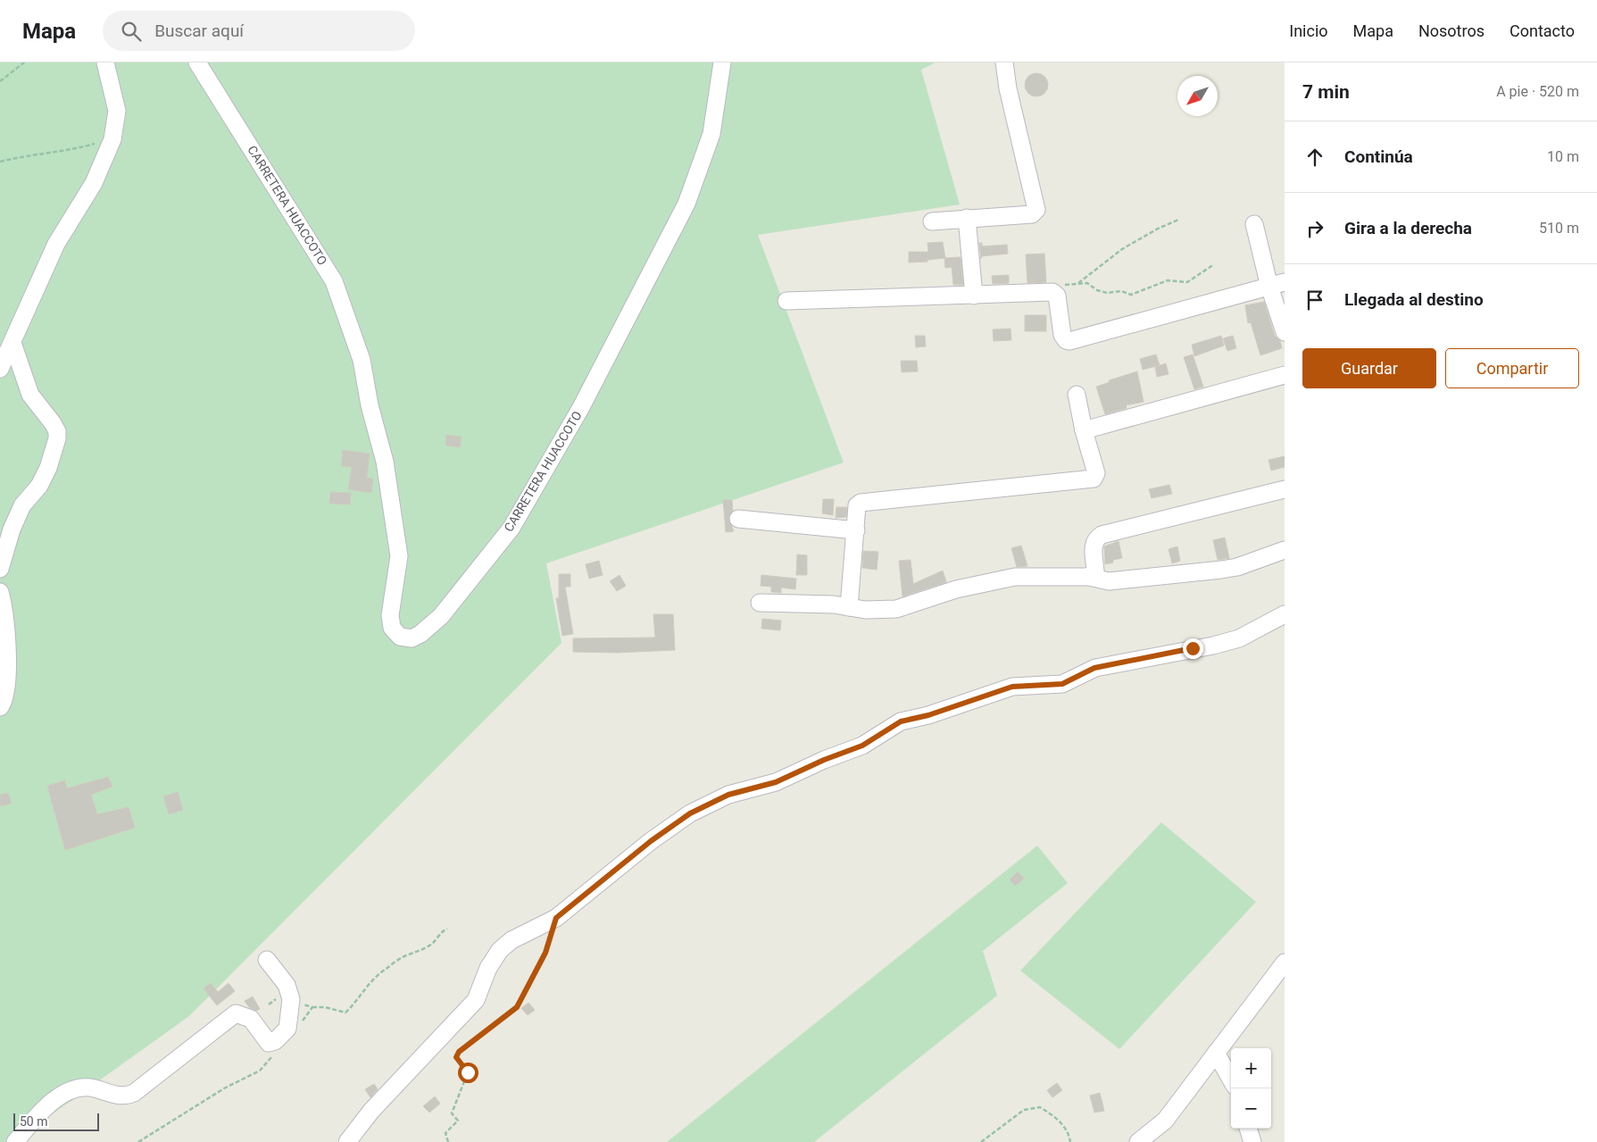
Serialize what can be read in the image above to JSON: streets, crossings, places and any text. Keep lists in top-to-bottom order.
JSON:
{
  "streets": {
    "street": ["CARRETERA HUACCOTO"]
  },
  "scale_bar": "50 m",
  "north": "bottom left",
  "page": {
    "header": "Mapa",
    "search": "Buscar aquí",
    "nav": [
      "Inicio",
      "Mapa",
      "Nosotros",
      "Contacto"
    ],
    "heading": ["7 min", "A pie · 520 m"],
    "list": [
      ["Continúa", "10 m"],
      ["Gira a la derecha", "510 m"],
      "Llegada al destino"
    ],
    "buttons": ["Guardar", "Compartir"],
    "map_buttons": ["+", "−"],
    "scale": "50 m"
  }
}
